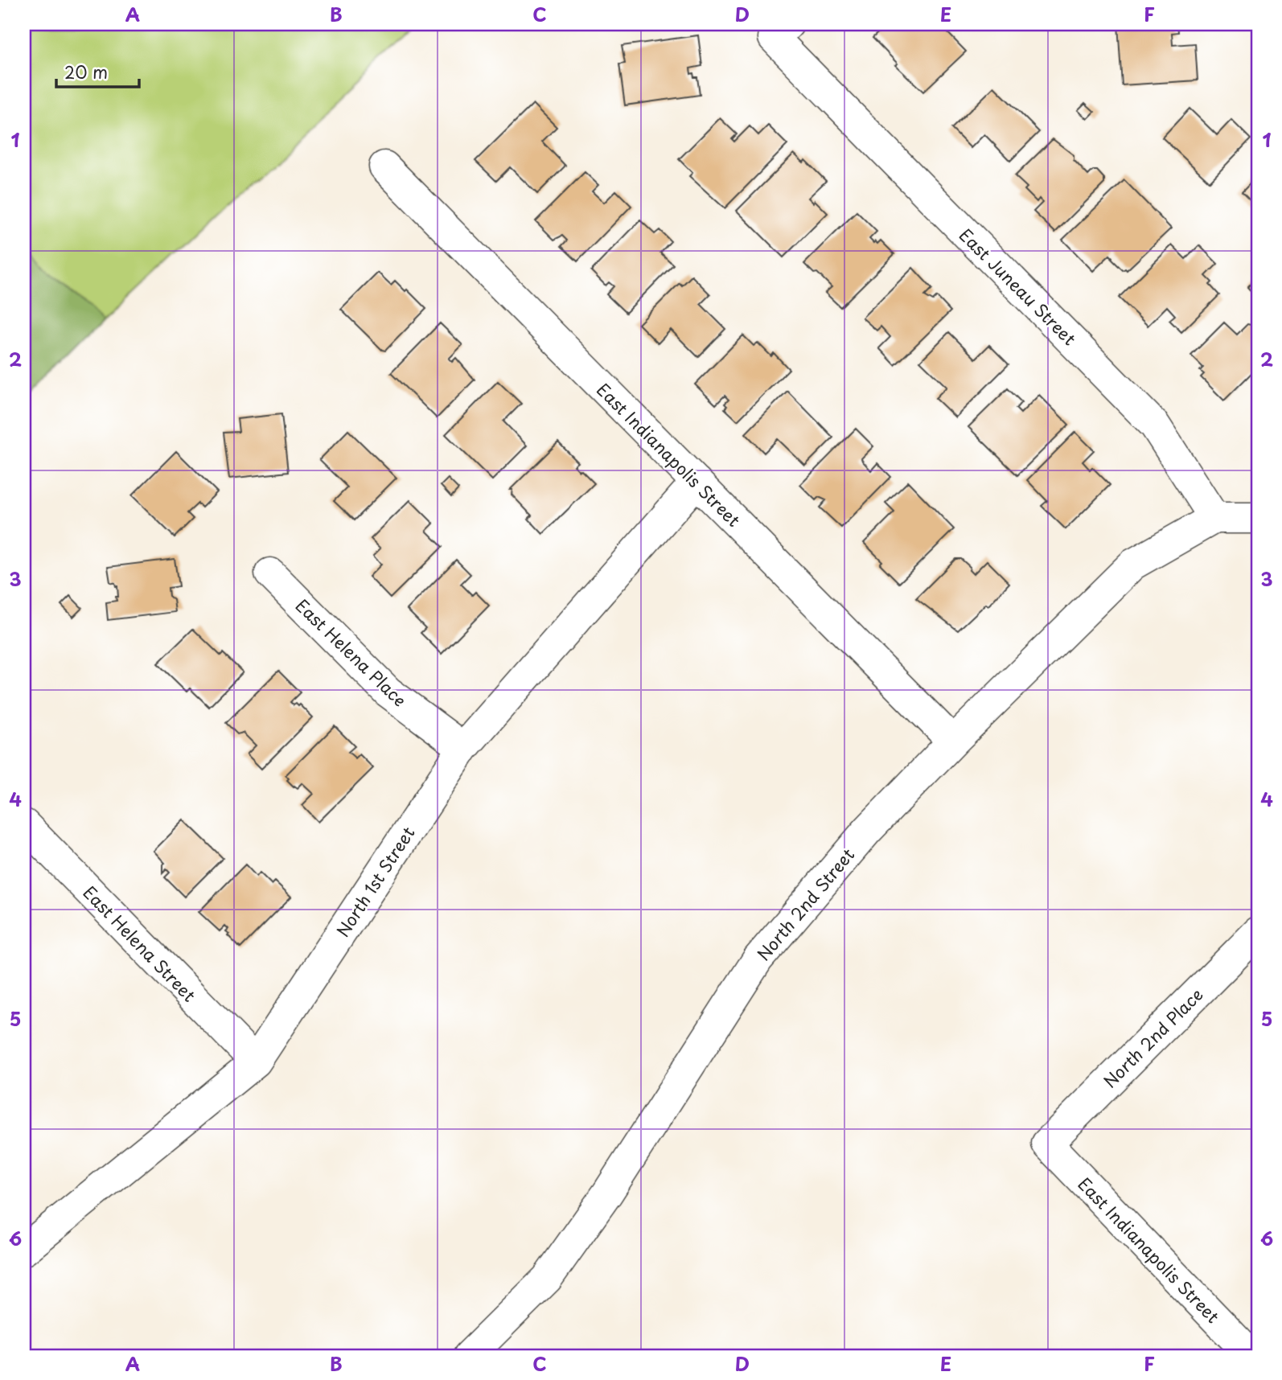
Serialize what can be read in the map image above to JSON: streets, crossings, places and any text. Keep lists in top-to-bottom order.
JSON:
{
  "streets": {
    "street": [
      "East Juneau Street",
      "East Indianapolis Street",
      "East Helena Place",
      "North 1st Street",
      "North 2nd Street",
      "East Helena Street",
      "North 2nd Place"
    ]
  },
  "crossings": [
    ["East Juneau Street", "North 2nd Street"],
    ["East Indianapolis Street", "North 1st Street"],
    ["East Indianapolis Street", "North 2nd Street"],
    ["East Indianapolis Street", "North 2nd Place"],
    ["East Helena Place", "North 1st Street"],
    ["North 1st Street", "East Helena Street"]
  ],
  "scale_bar": "20 m",
  "grid": {
    "columns": [
      "A",
      "B",
      "C",
      "D",
      "E",
      "F"
    ],
    "rows": [
      "1",
      "2",
      "3",
      "4",
      "5",
      "6"
    ]
  }
}
